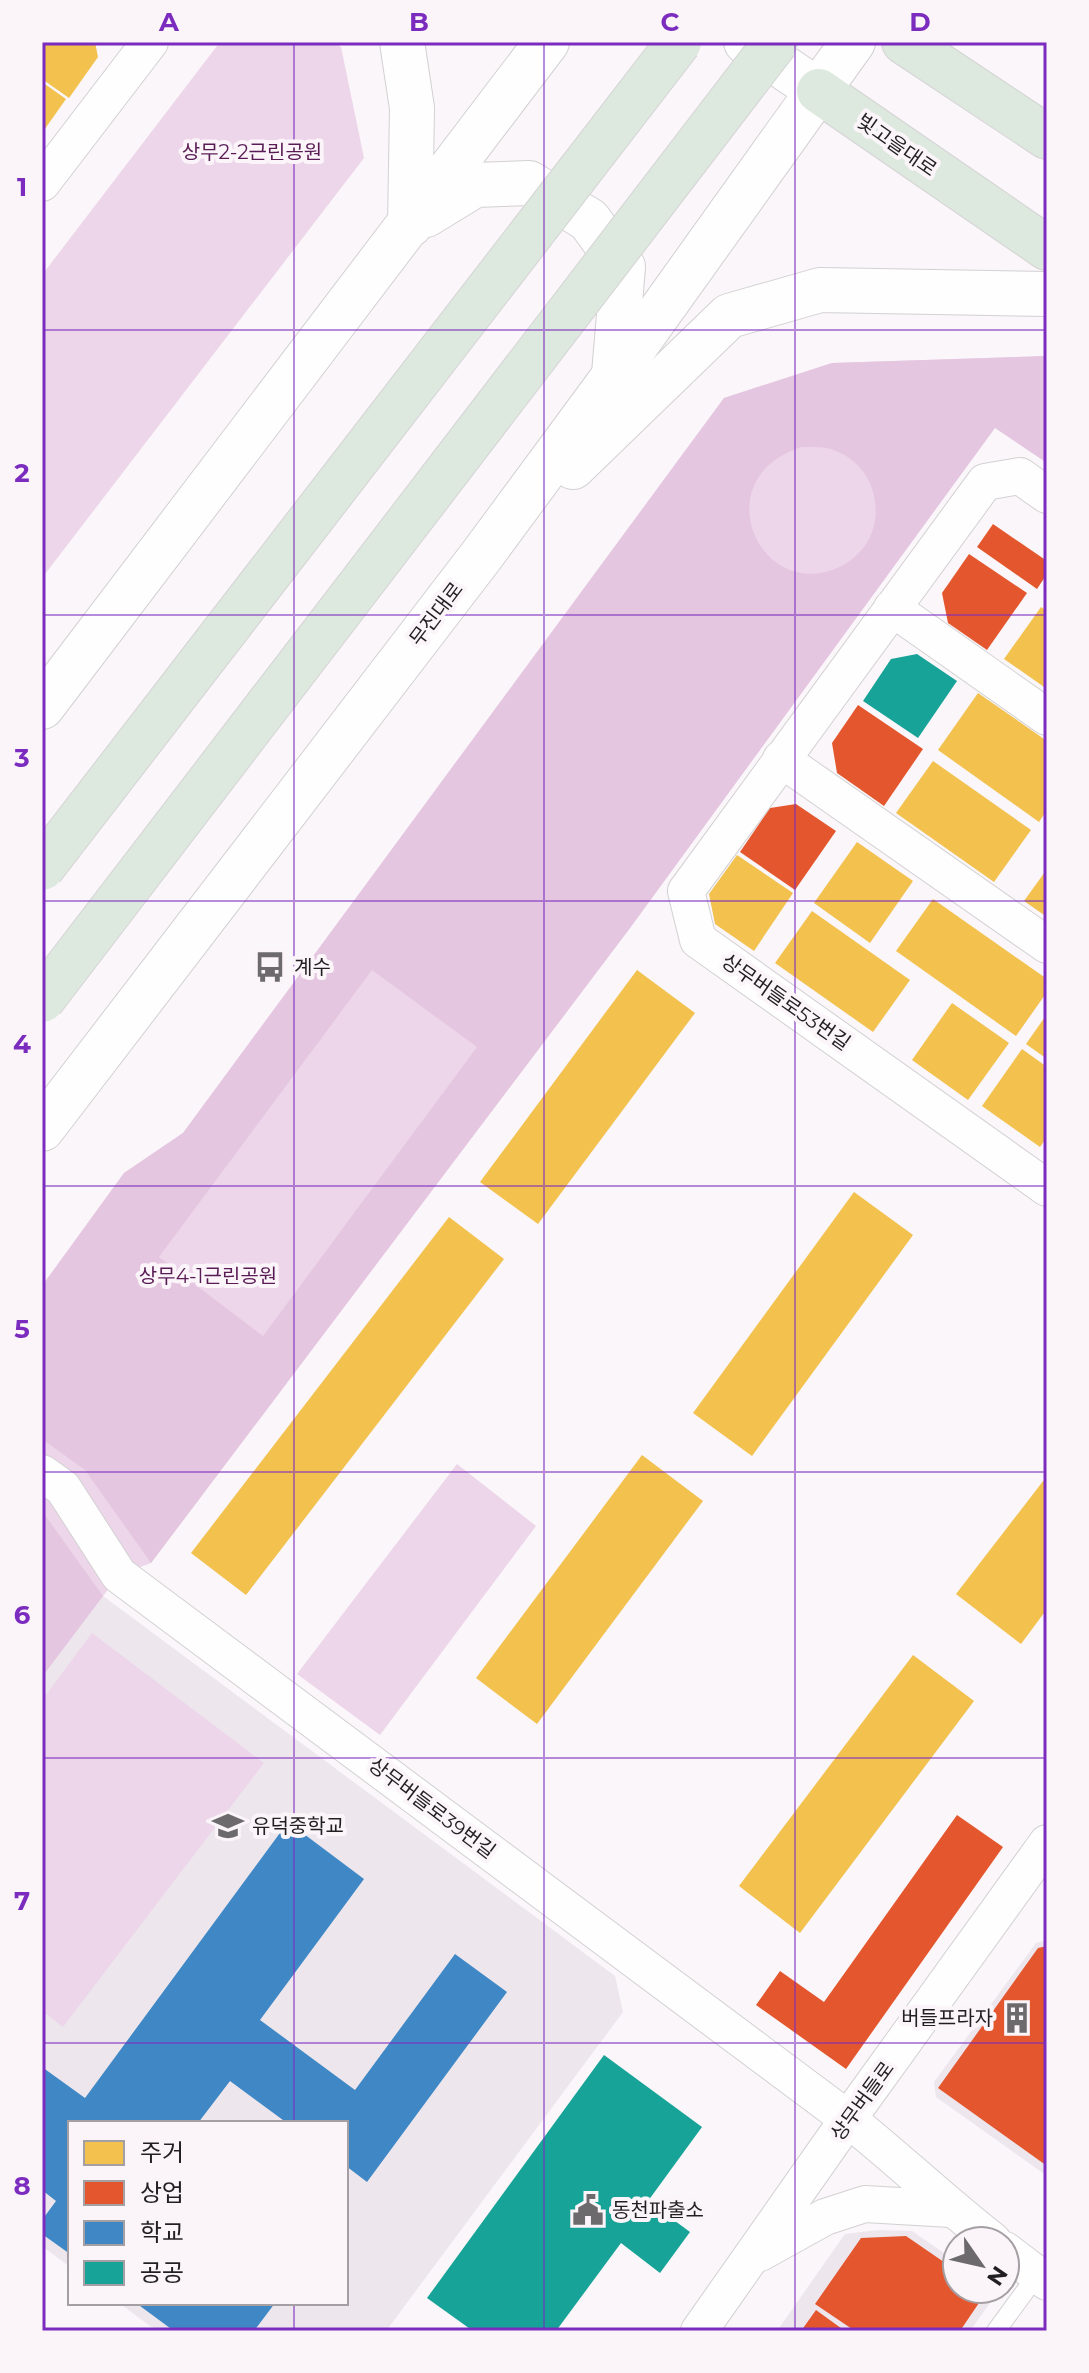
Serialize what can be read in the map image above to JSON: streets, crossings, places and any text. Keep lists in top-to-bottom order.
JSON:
{
  "streets": {
    "highway": ["빛고을대로"],
    "main road": ["무진대로"],
    "street": ["상무버들로53번길", "상무버들로39번길", "상무버들로"]
  },
  "crossings": [
    ["빛고을대로", "무진대로"],
    ["상무버들로39번길", "상무버들로"]
  ],
  "parks": ["상무2-2근린공원", "상무4-1근린공원"],
  "places": {
    "bus stop": ["계수"],
    "school or university": ["유덕중학교"],
    "building": ["버들프라자"],
    "public building": ["동천파출소"]
  },
  "legend": [
    "주거",
    "상업",
    "학교",
    "공공"
  ],
  "north": "bottom right",
  "grid": {
    "columns": [
      "A",
      "B",
      "C",
      "D"
    ],
    "rows": [
      "1",
      "2",
      "3",
      "4",
      "5",
      "6",
      "7",
      "8"
    ]
  }
}
